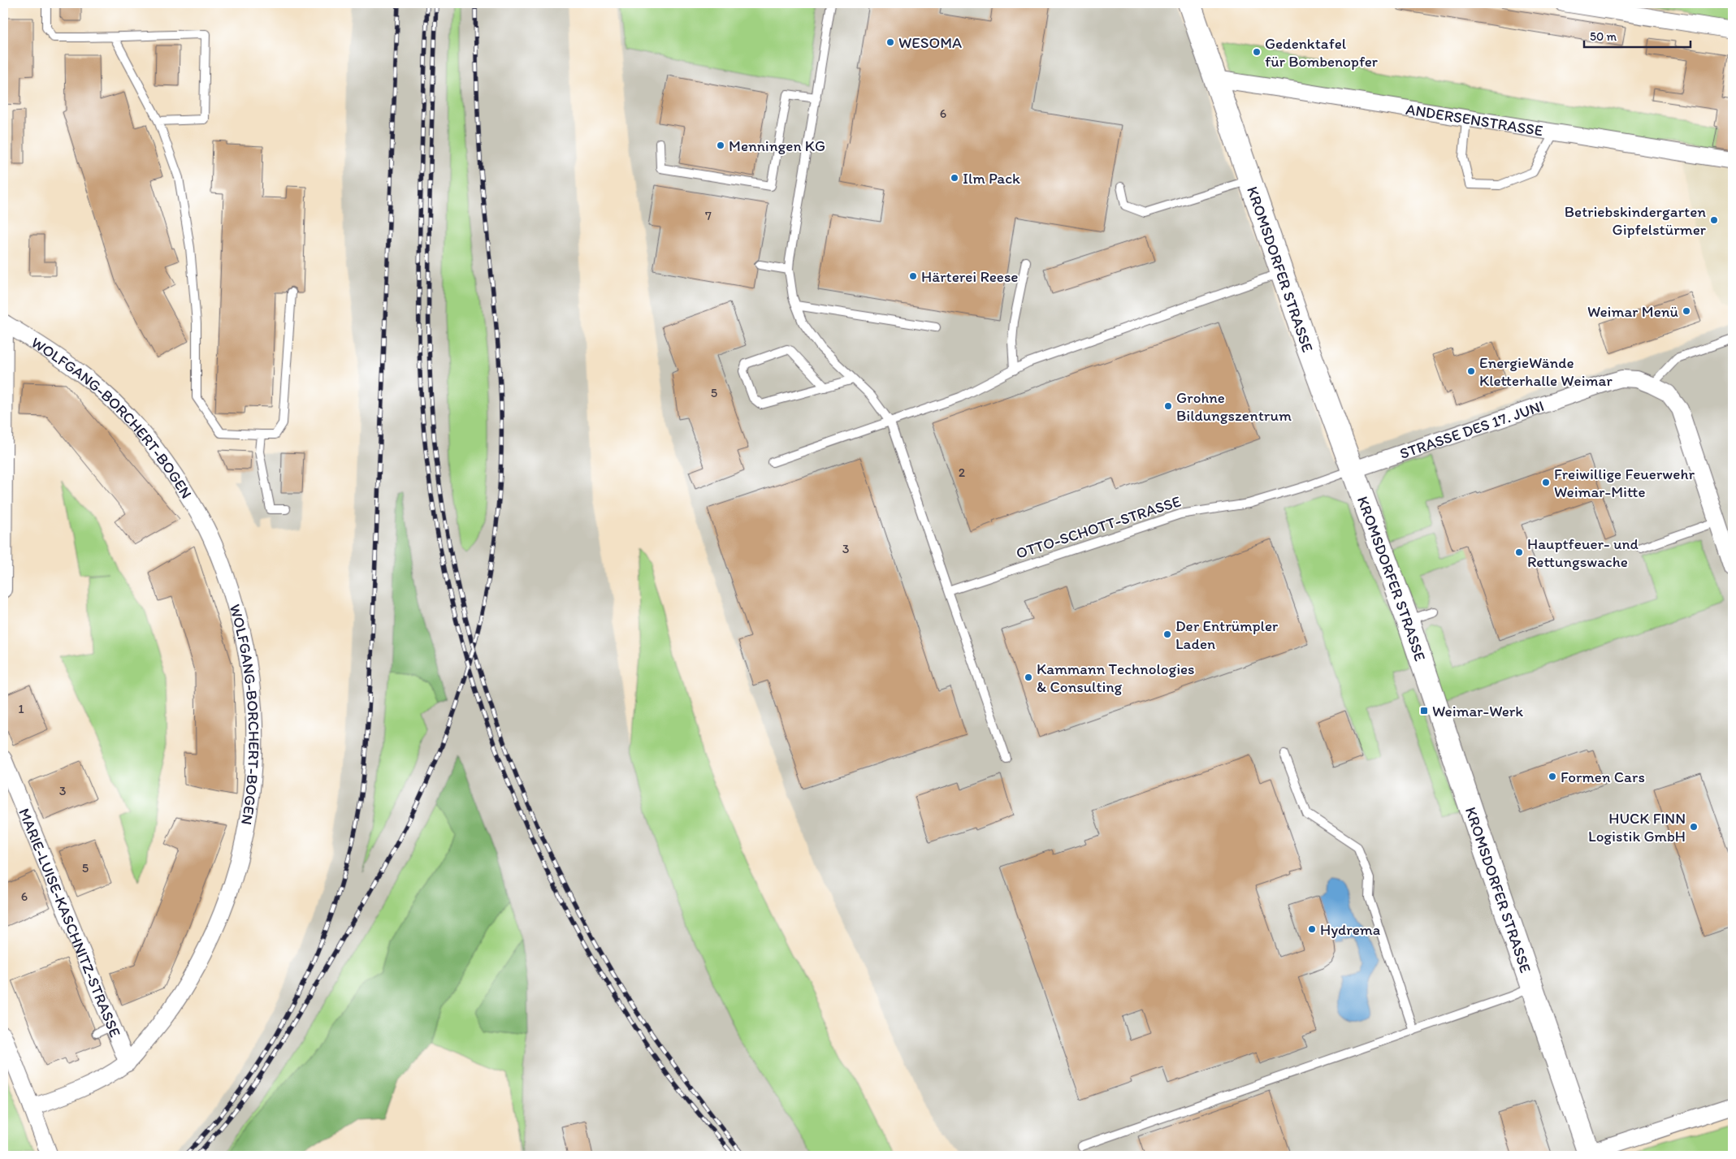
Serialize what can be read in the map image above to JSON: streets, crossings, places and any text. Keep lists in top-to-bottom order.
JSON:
{
  "streets": {
    "street": [
      "ANDERSENSTRASSE",
      "KROMSDORFER STRASSE",
      "WOLFGANG-BORCHERT-BOGEN",
      "STRASSE DES 17. JUNI",
      "MARIE-LUISE-KASCHNITZ-STRASSE"
    ],
    "lane": ["OTTO-SCHOTT-STRASSE"]
  },
  "crossings": [
    ["ANDERSENSTRASSE", "KROMSDORFER STRASSE"],
    ["KROMSDORFER STRASSE", "STRASSE DES 17. JUNI"],
    ["KROMSDORFER STRASSE", "OTTO-SCHOTT-STRASSE"],
    ["WOLFGANG-BORCHERT-BOGEN", "MARIE-LUISE-KASCHNITZ-STRASSE"],
    ["STRASSE DES 17. JUNI", "OTTO-SCHOTT-STRASSE"]
  ],
  "places": {
    "other": [
      "WESOMA",
      "Gedenktafel für Bombenopfer",
      "Menningen KG",
      "Ilm Pack",
      "Betriebskindergarten Gipfelstürmer",
      "Härterei Reese",
      "Weimar Menü",
      "EnergieWände Kletterhalle Weimar",
      "Grohne Bildungszentrum",
      "Freiwillige Feuerwehr Weimar-Mitte",
      "Hauptfeuer- und Rettungswache",
      "Der Entrümpler Laden",
      "Kammann Technologies & Consulting",
      "Formen Cars",
      "HUCK FINN Logistik GmbH",
      "Hydrema"
    ],
    "transit": ["Weimar-Werk"]
  },
  "house_numbers": [
    "6",
    "7",
    "5",
    "2",
    "3",
    "1",
    "3",
    "5",
    "6"
  ],
  "scale_bar": "50 m"
}
